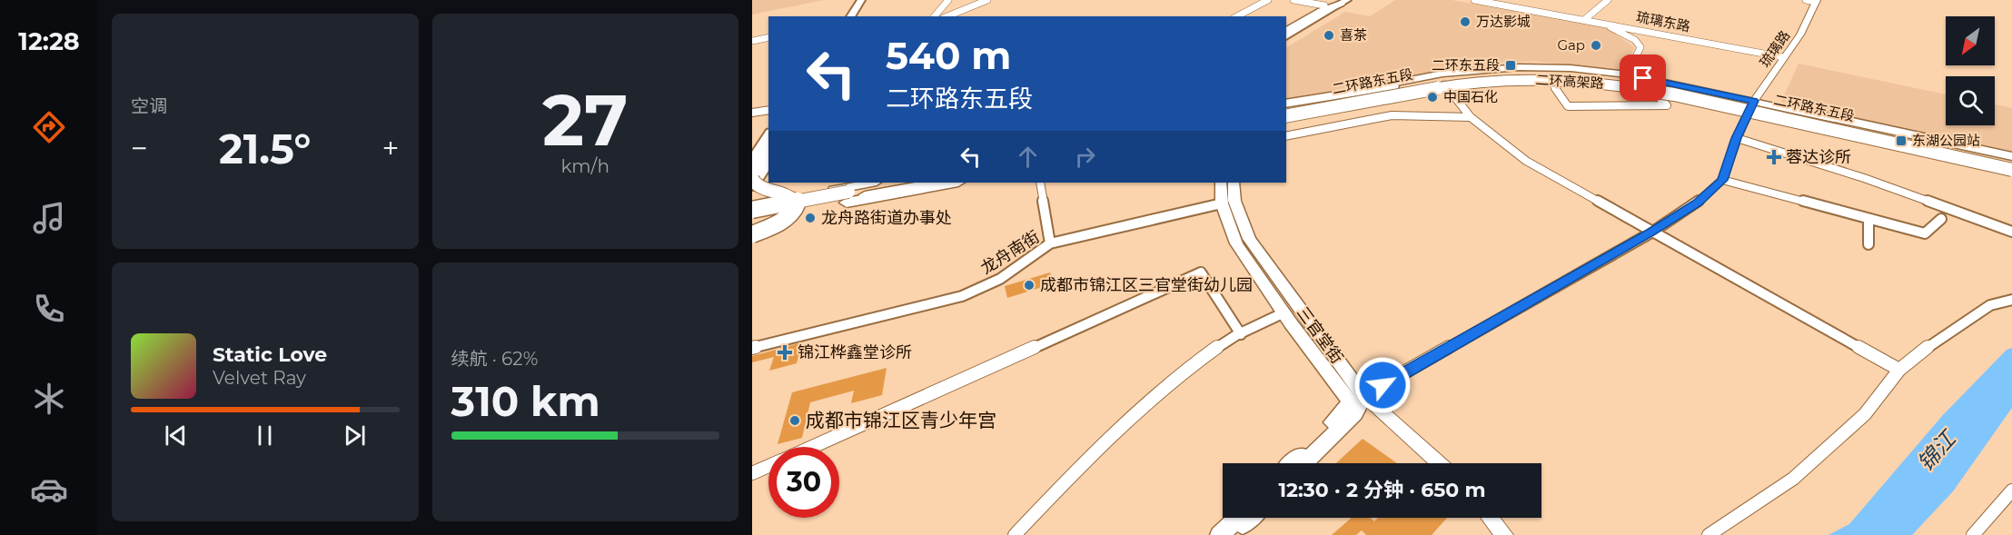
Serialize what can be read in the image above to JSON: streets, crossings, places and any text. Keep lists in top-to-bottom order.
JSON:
{
  "streets": {
    "highway": ["二环高架路"],
    "main road": ["二环路东五段", "三官堂街"],
    "street": ["琉璃东路", "琉璃路", "龙舟南街"]
  },
  "crossings": [
    ["琉璃东路", "琉璃路"],
    ["琉璃路", "二环路东五段"],
    ["二环路东五段", "二环高架路"],
    ["龙舟南街", "三官堂街"]
  ],
  "water": ["锦江"],
  "places": {
    "other": [
      "万达影城",
      "喜茶",
      "Gap",
      "中国石化",
      "龙舟路街道办事处",
      "成都市锦江区三官堂街幼儿园",
      "成都市锦江区青少年宫"
    ],
    "transit": ["二环东五段", "东湖公园站"],
    "health": ["蓉达诊所", "锦江桦鑫堂诊所"]
  },
  "north": "bottom left",
  "page": {
    "tabs": "12:28",
    "tile": [
      "空调",
      ["27", "km/h"],
      ["续航 · 62%", "310 km"]
    ],
    "turn": ["540 m", "二环路东五段"],
    "heat": ["−", "21.5°", "+"],
    "song": ["Static Love", "Velvet Ray"],
    "limit": "30",
    "trip": "12:30 · 2 分钟 · 650 m"
  }
}
